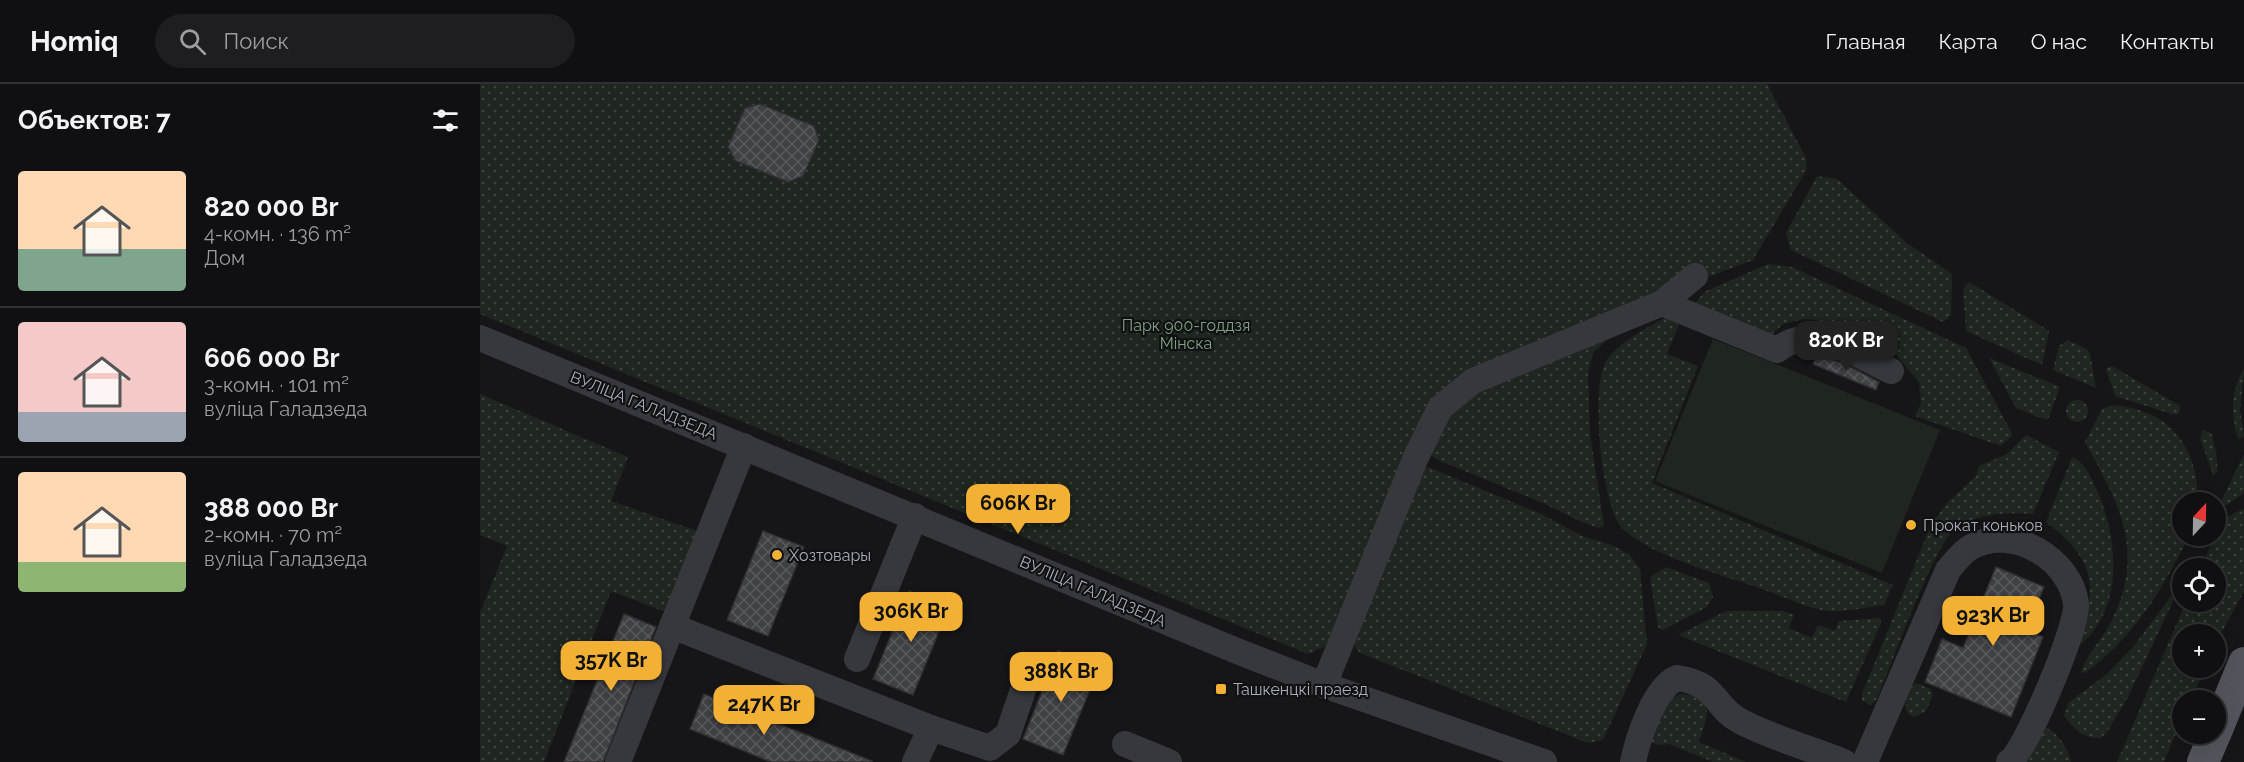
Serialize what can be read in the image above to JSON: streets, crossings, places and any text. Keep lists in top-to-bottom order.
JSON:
{
  "streets": {
    "street": ["ВУЛІЦА ГАЛАДЗЕДА"]
  },
  "parks": ["Парк 900-годдзя Мінска"],
  "places": {
    "other": ["Прокат коньков", "Хозтовары"],
    "transit": ["Ташкенцкі праезд"]
  },
  "north": "top",
  "page": {
    "header": "Homiq",
    "search": "Поиск",
    "nav": [
      "Главная",
      "Карта",
      "О нас",
      "Контакты"
    ],
    "heading": "Объектов: 7",
    "list": [
      {
        "name": "820 000 Br",
        "note": "4-комн. · 136 m² · Дом"
      },
      {
        "name": "606 000 Br",
        "note": "3-комн. · 101 m² · вуліца Галадзеда"
      },
      {
        "name": "388 000 Br",
        "note": "2-комн. · 70 m² · вуліца Галадзеда"
      }
    ],
    "price": [
      "820K Br",
      "606K Br",
      "306K Br",
      "923K Br",
      "357K Br",
      "388K Br",
      "247K Br"
    ],
    "map_buttons": ["+", "−"]
  }
}
